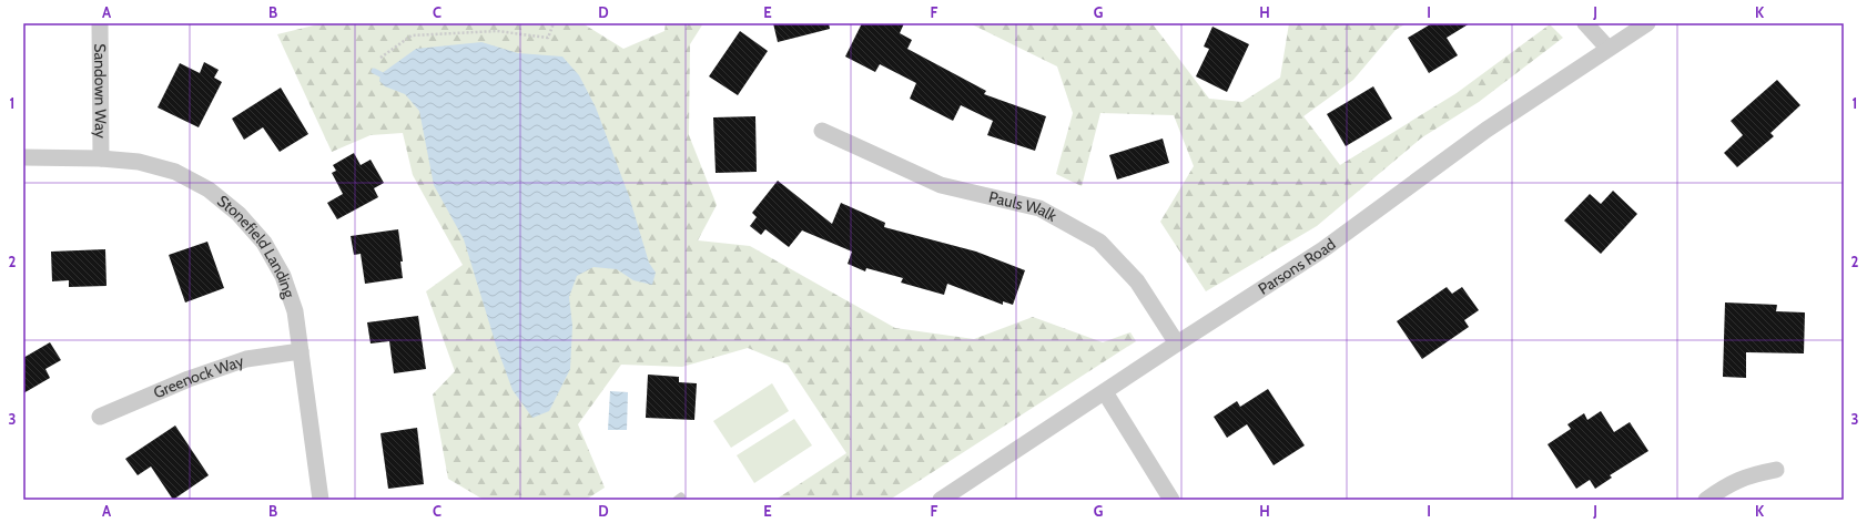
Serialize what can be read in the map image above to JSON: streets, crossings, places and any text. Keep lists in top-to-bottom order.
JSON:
{
  "streets": {
    "street": [
      "Sandown Way",
      "Pauls Walk",
      "Stonefield Landing",
      "Parsons Road",
      "Greenock Way"
    ]
  },
  "crossings": [
    ["Sandown Way", "Stonefield Landing"],
    ["Pauls Walk", "Parsons Road"],
    ["Stonefield Landing", "Greenock Way"]
  ],
  "grid": {
    "columns": [
      "A",
      "B",
      "C",
      "D",
      "E",
      "F",
      "G",
      "H",
      "I",
      "J",
      "K"
    ],
    "rows": ["1", "2", "3"]
  }
}
